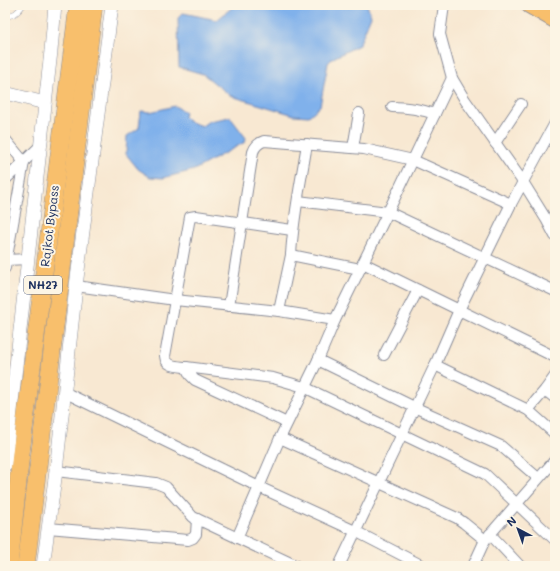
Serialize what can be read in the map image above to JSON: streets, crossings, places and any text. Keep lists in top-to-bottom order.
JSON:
{
  "streets": {
    "highway": ["Rajkot Bypass", "NH27"]
  },
  "north": "top left"
}
